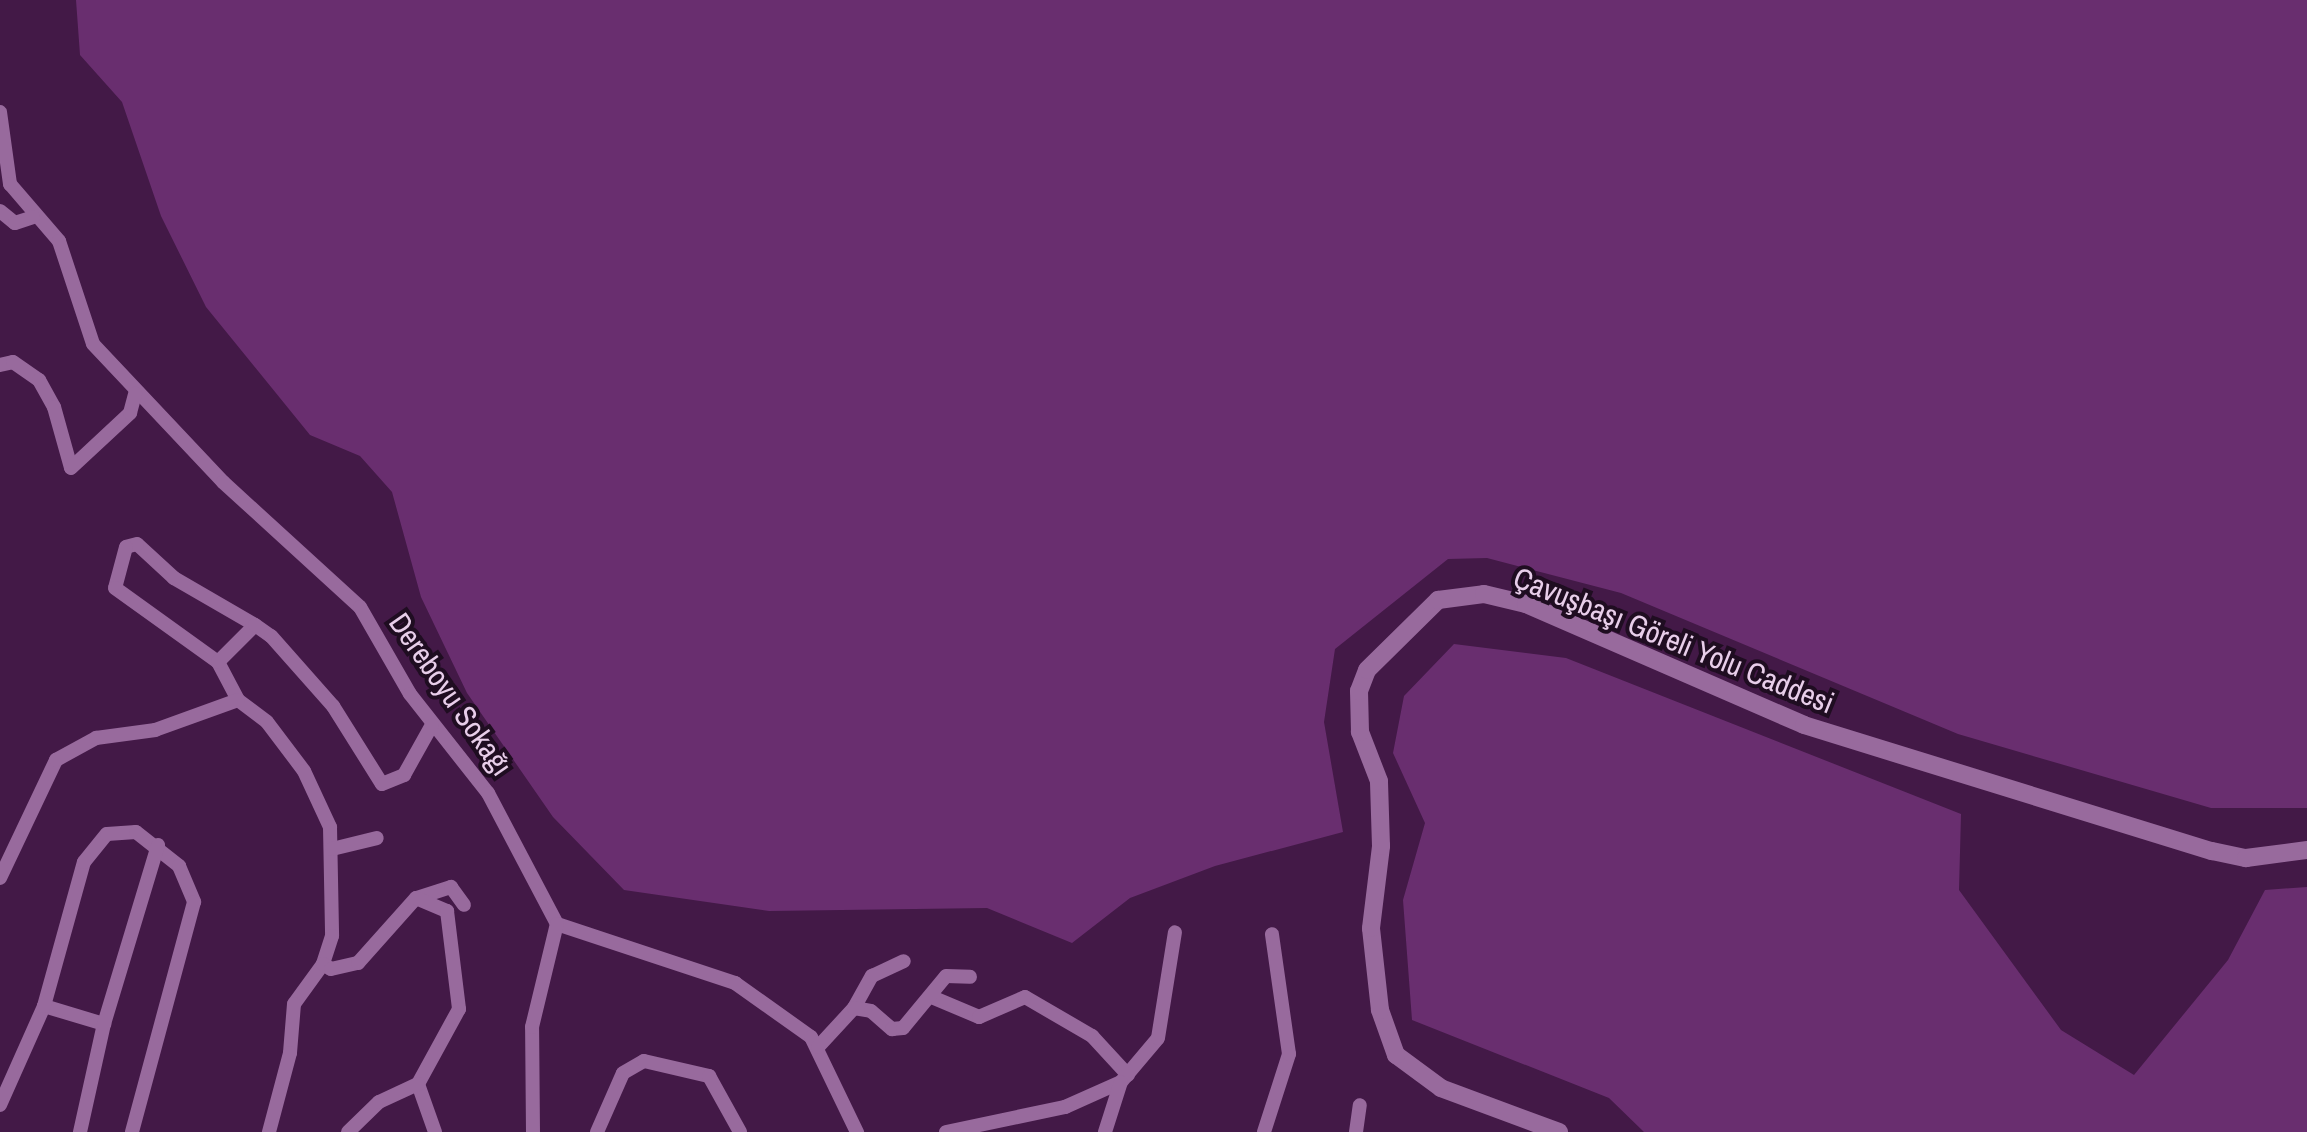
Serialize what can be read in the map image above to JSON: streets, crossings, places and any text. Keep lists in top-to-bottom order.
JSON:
{
  "streets": {
    "main road": ["Çavuşbaşı Göreli Yolu Caddesi"],
    "street": ["Dereboyu Sokağı"]
  }
}
